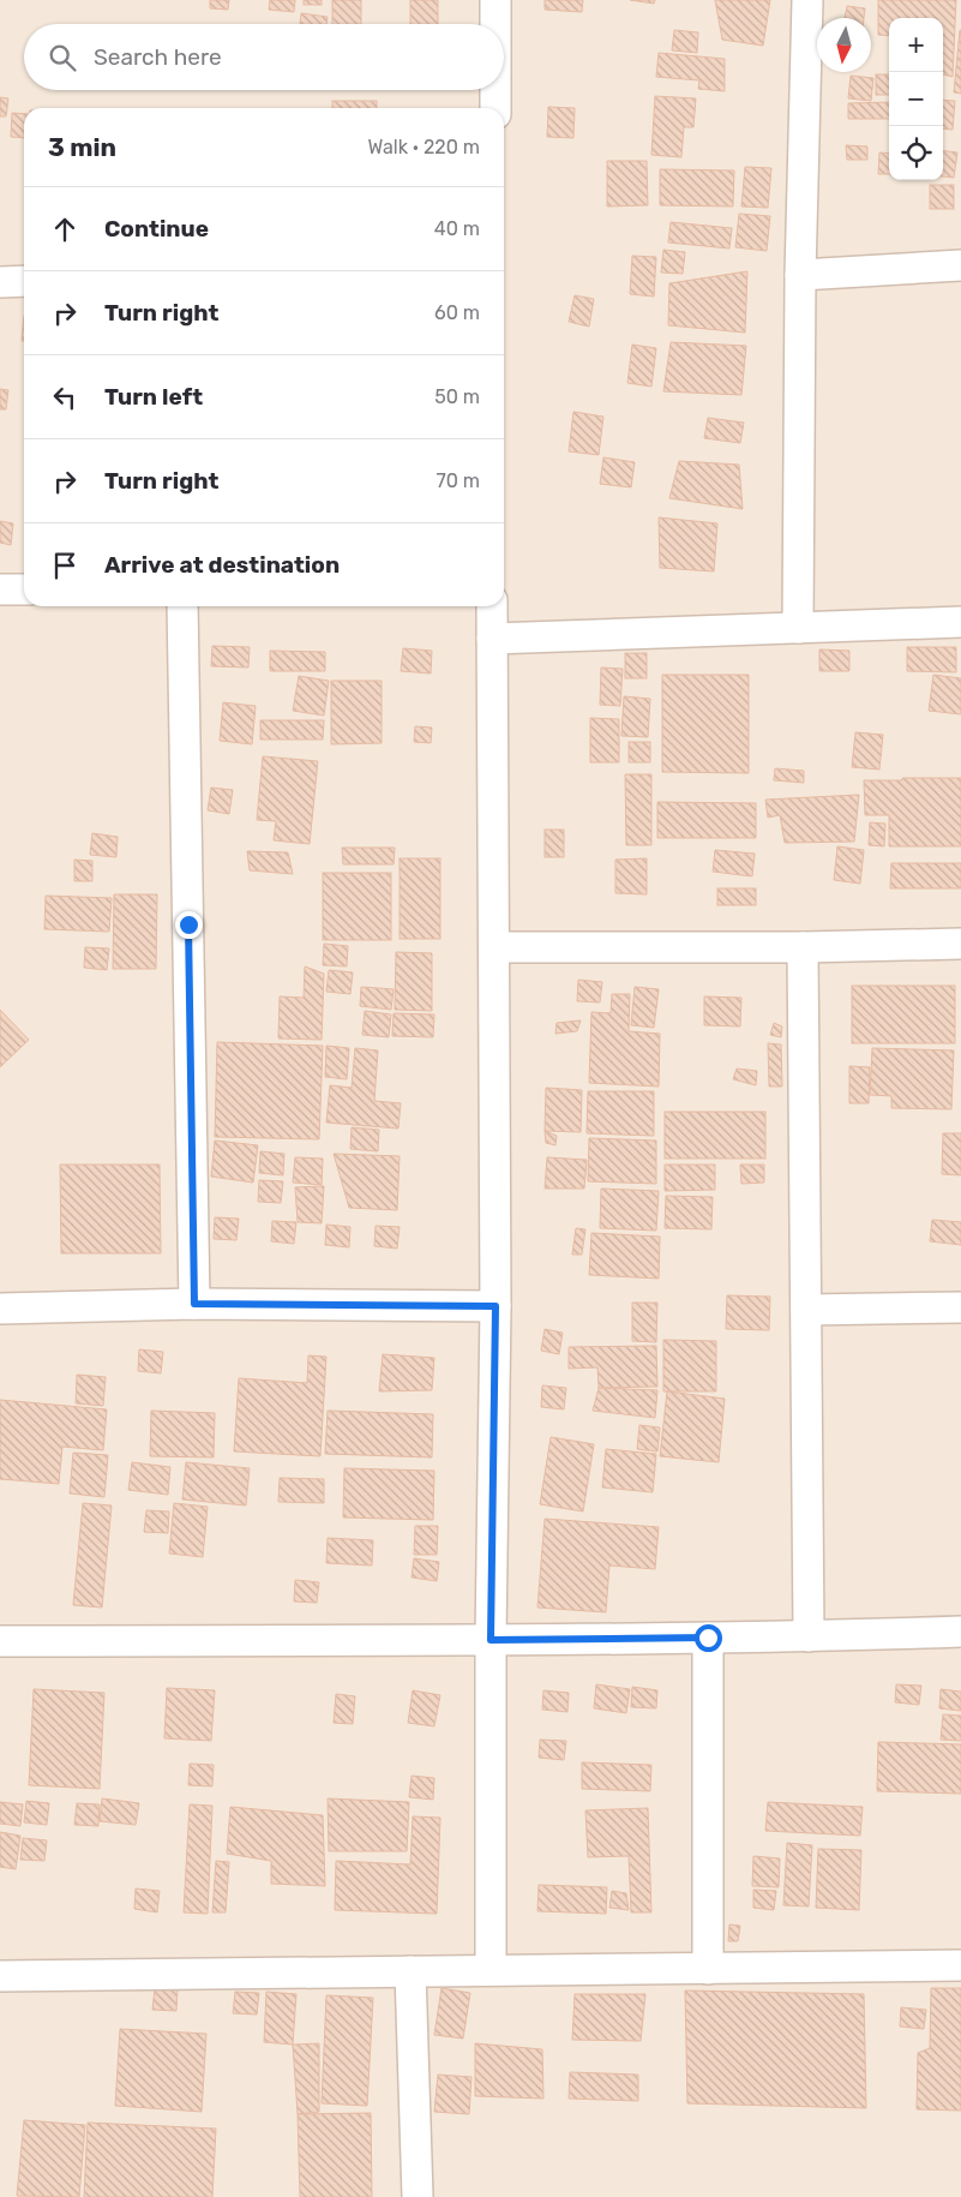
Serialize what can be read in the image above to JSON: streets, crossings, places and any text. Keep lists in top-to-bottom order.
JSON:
{
  "north": "bottom",
  "page": {
    "map_buttons": ["+", "−"],
    "search": "Search here",
    "heading": ["3 min", "Walk · 220 m"],
    "list": [
      ["Continue", "40 m"],
      ["Turn right", "60 m"],
      ["Turn left", "50 m"],
      ["Turn right", "70 m"],
      "Arrive at destination"
    ]
  }
}
